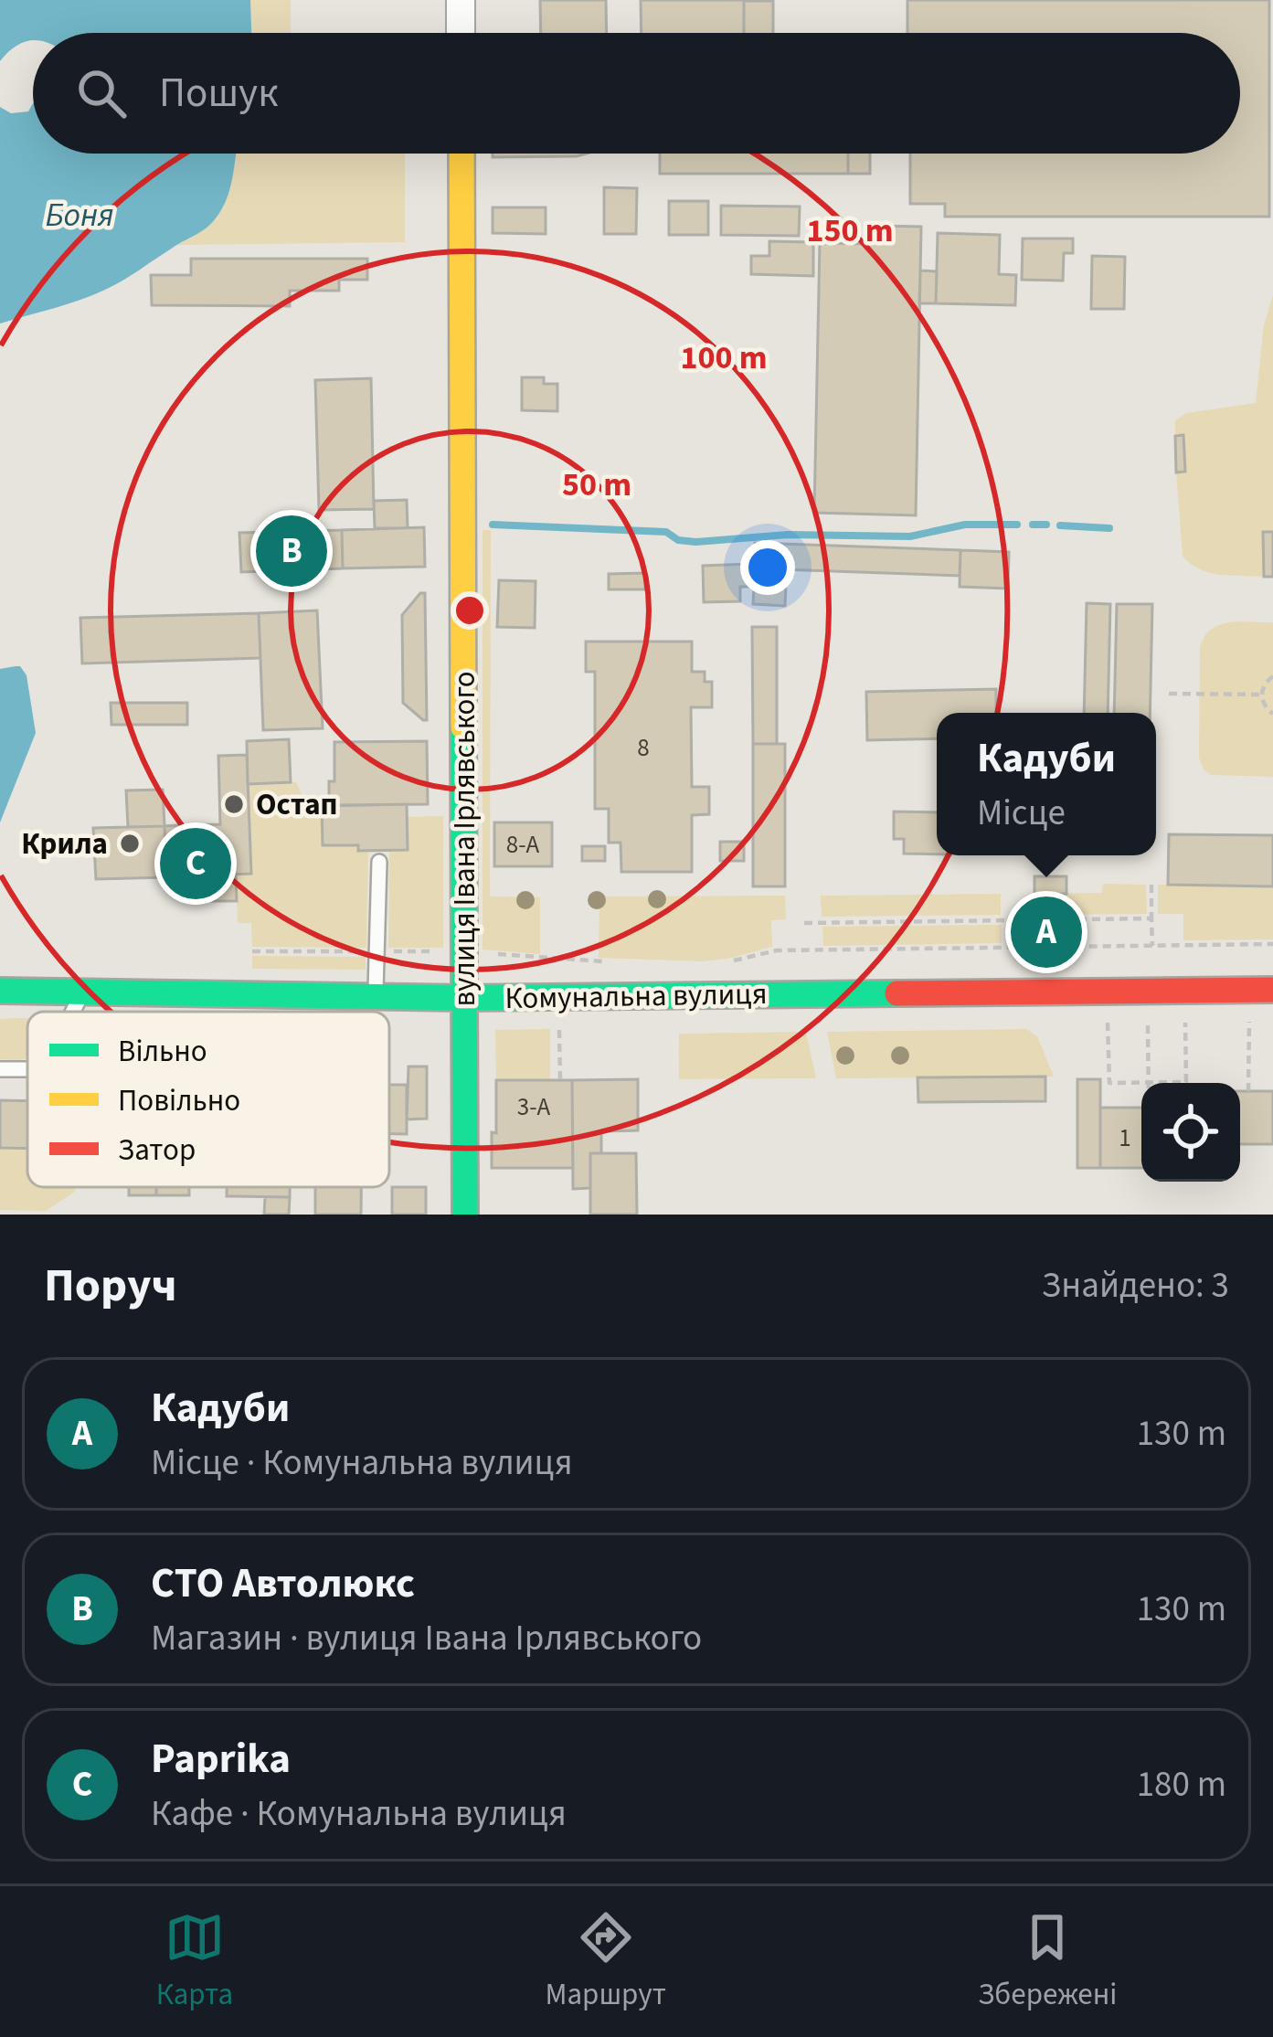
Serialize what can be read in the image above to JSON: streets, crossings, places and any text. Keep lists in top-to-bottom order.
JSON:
{
  "streets": {
    "main road": ["вулиця Івана Ірлявського", "Комунальна вулиця"]
  },
  "crossings": [
    ["вулиця Івана Ірлявського", "Комунальна вулиця"]
  ],
  "water": ["Боня"],
  "places": ["Остап", "Крила"],
  "house_numbers": [
    "8",
    "8-А",
    "3-А",
    "1"
  ],
  "legend": ["Вільно", "Повільно", "Затор"],
  "page": {
    "search": "Пошук",
    "pins": ["B", "C", "A"],
    "popup": ["Кадуби", "Місце"],
    "heading": ["Поруч", "Знайдено: 3"],
    "list": [
      {
        "mark": "A",
        "name": "Кадуби",
        "note": "Місце · Комунальна вулиця",
        "value": "130 m"
      },
      {
        "mark": "B",
        "name": "СТО Автолюкс",
        "note": "Магазин · вулиця Івана Ірлявського",
        "value": "130 m"
      },
      {
        "mark": "C",
        "name": "Paprika",
        "note": "Кафе · Комунальна вулиця",
        "value": "180 m"
      }
    ],
    "nav": ["Карта", "Маршрут", "Збережені"]
  },
  "rings": ["150 m", "100 m", "50 m"]
}
